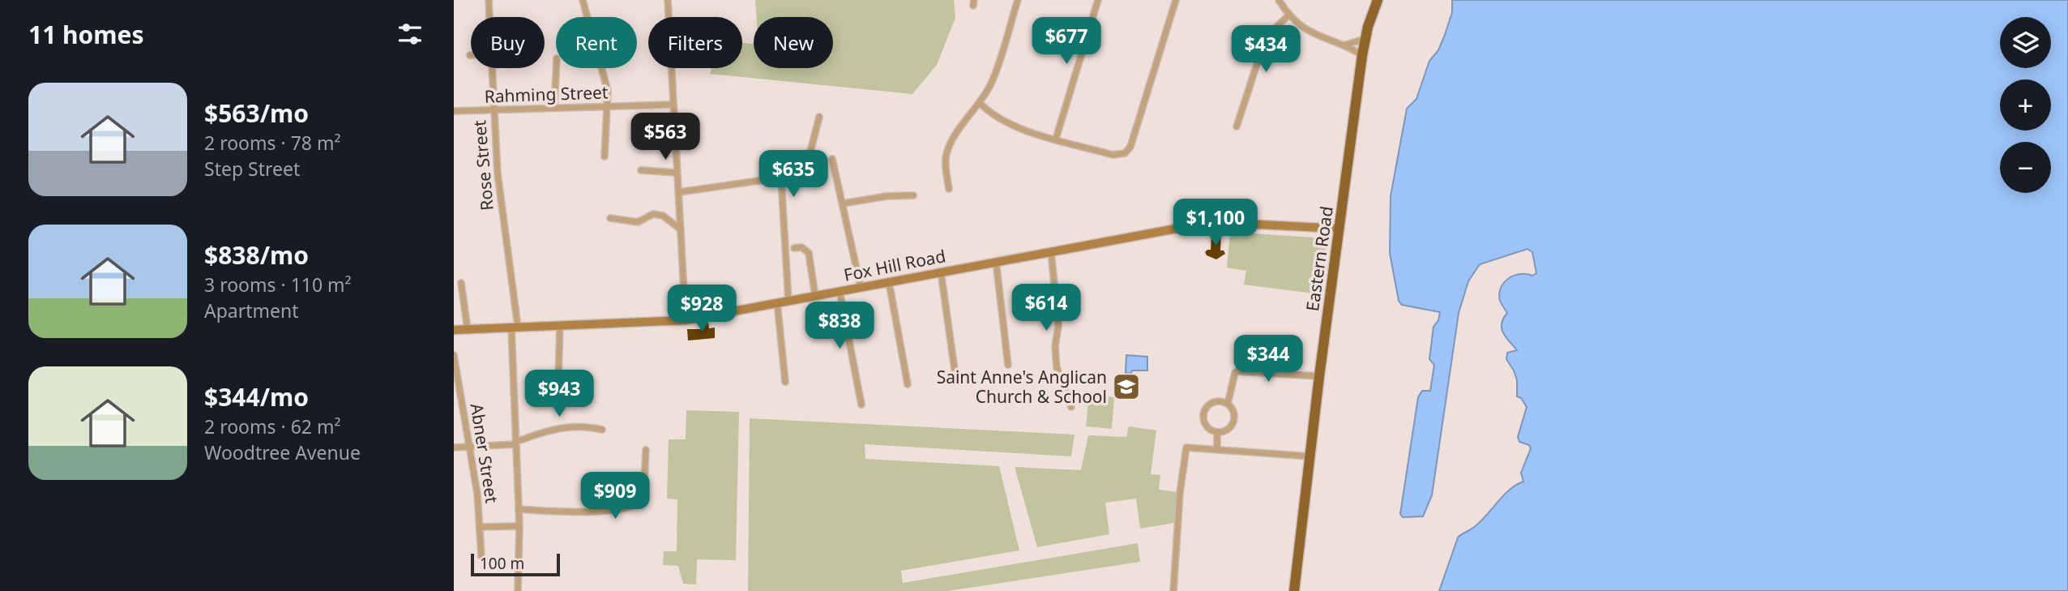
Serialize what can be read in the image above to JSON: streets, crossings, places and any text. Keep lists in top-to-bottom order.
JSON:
{
  "streets": {
    "highway": ["Eastern Road"],
    "main road": ["Fox Hill Road"],
    "street": ["Rahming Street", "Rose Street", "Abner Street"]
  },
  "crossings": [
    ["Rahming Street", "Rose Street"],
    ["Rose Street", "Fox Hill Road"],
    ["Eastern Road", "Fox Hill Road"]
  ],
  "places": {
    "school or university": ["Saint Anne's Anglican Church & School"]
  },
  "scale_bar": "100 m",
  "page": {
    "heading": "11 homes",
    "map_buttons": ["+", "−"],
    "price": [
      "$677",
      "$434",
      "$563",
      "$635",
      "$1,100",
      "$614",
      "$928",
      "$838",
      "$344",
      "$943",
      "$909"
    ],
    "chip": [
      "Buy",
      "Rent",
      "Filters",
      "New"
    ],
    "list": [
      {
        "name": "$563/mo",
        "note": "2 rooms · 78 m² · Step Street"
      },
      {
        "name": "$838/mo",
        "note": "3 rooms · 110 m² · Apartment"
      },
      {
        "name": "$344/mo",
        "note": "2 rooms · 62 m² · Woodtree Avenue"
      }
    ],
    "scale": "100 m"
  }
}
